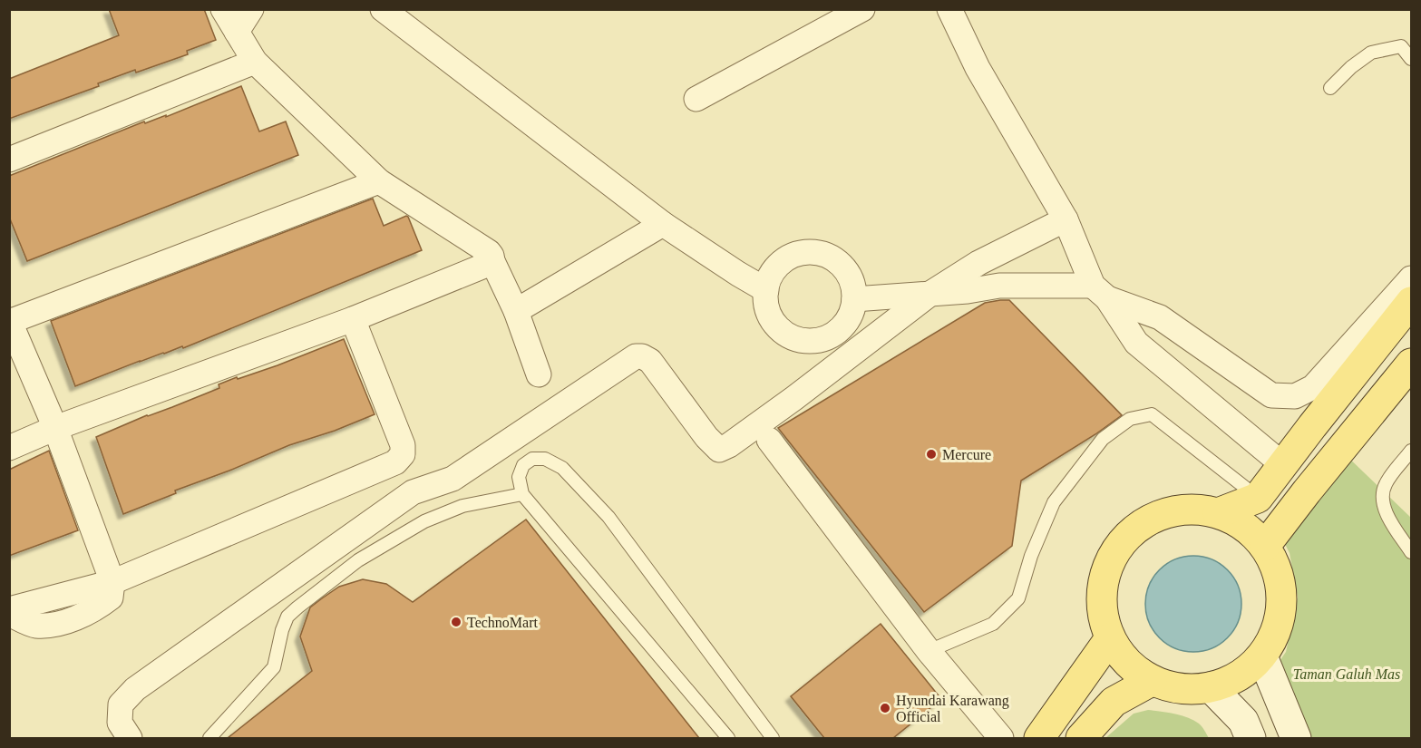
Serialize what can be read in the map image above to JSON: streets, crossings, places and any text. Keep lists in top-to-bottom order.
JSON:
{
  "parks": ["Taman Galuh Mas"],
  "places": ["Mercure", "TechnoMart", "Hyundai Karawang Official"]
}
